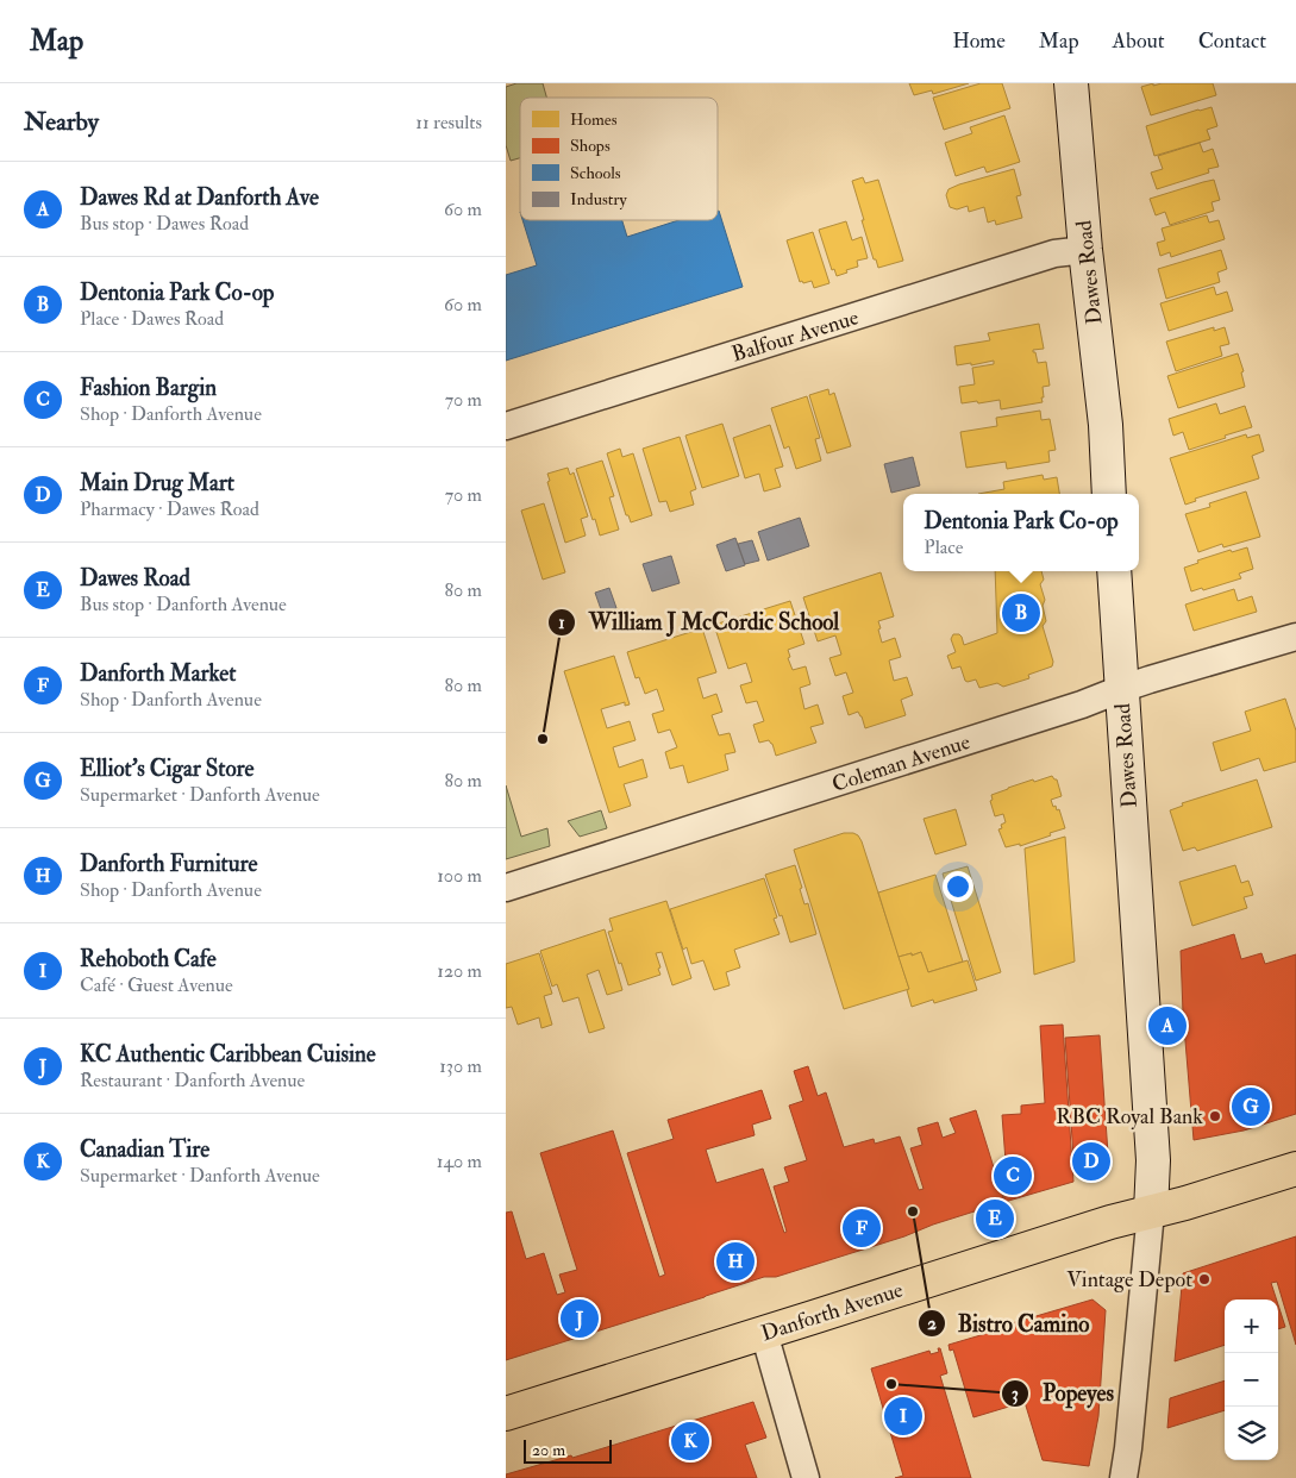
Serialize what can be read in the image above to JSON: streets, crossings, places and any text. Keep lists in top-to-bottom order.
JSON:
{
  "streets": {
    "main road": ["Danforth Avenue"],
    "street": ["Dawes Road", "Balfour Avenue", "Coleman Avenue"]
  },
  "crossings": [
    ["Dawes Road", "Balfour Avenue"],
    ["Dawes Road", "Coleman Avenue"],
    ["Dawes Road", "Danforth Avenue"]
  ],
  "places": [
    "William J McCordic School",
    "RBC Royal Bank",
    "Bistro Camino",
    "Vintage Depot",
    "Popeyes"
  ],
  "legend": [
    "Homes",
    "Shops",
    "Schools",
    "Industry"
  ],
  "scale_bar": "20 m",
  "page": {
    "header": "Map",
    "nav": [
      "Home",
      "Map",
      "About",
      "Contact"
    ],
    "heading": ["Nearby", "11 results"],
    "list": [
      {
        "mark": "A",
        "name": "Dawes Rd at Danforth Ave",
        "note": "Bus stop · Dawes Road",
        "value": "60 m"
      },
      {
        "mark": "B",
        "name": "Dentonia Park Co-op",
        "note": "Place · Dawes Road",
        "value": "60 m"
      },
      {
        "mark": "C",
        "name": "Fashion Bargin",
        "note": "Shop · Danforth Avenue",
        "value": "70 m"
      },
      {
        "mark": "D",
        "name": "Main Drug Mart",
        "note": "Pharmacy · Dawes Road",
        "value": "70 m"
      },
      {
        "mark": "E",
        "name": "Dawes Road",
        "note": "Bus stop · Danforth Avenue",
        "value": "80 m"
      },
      {
        "mark": "F",
        "name": "Danforth Market",
        "note": "Shop · Danforth Avenue",
        "value": "80 m"
      },
      {
        "mark": "G",
        "name": "Elliot's Cigar Store",
        "note": "Supermarket · Danforth Avenue",
        "value": "80 m"
      },
      {
        "mark": "H",
        "name": "Danforth Furniture",
        "note": "Shop · Danforth Avenue",
        "value": "100 m"
      },
      {
        "mark": "I",
        "name": "Rehoboth Cafe",
        "note": "Café · Guest Avenue",
        "value": "120 m"
      },
      {
        "mark": "J",
        "name": "KC Authentic Caribbean Cuisine",
        "note": "Restaurant · Danforth Avenue",
        "value": "130 m"
      },
      {
        "mark": "K",
        "name": "Canadian Tire",
        "note": "Supermarket · Danforth Avenue",
        "value": "140 m"
      }
    ],
    "popup": ["Dentonia Park Co-op", "Place"],
    "pins": [
      "B",
      "A",
      "G",
      "D",
      "C",
      "E",
      "F",
      "H",
      "J",
      "I",
      "K"
    ],
    "map_buttons": ["+", "−"],
    "scale": "20 m"
  }
}
